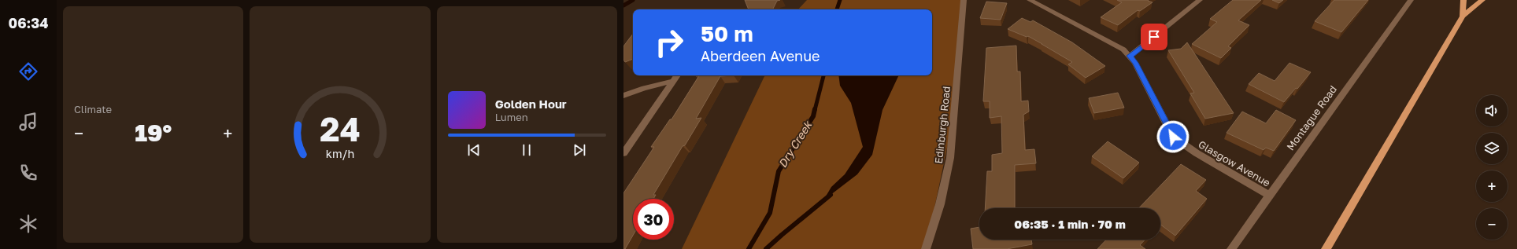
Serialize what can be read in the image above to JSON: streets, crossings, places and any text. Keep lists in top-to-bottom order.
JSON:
{
  "streets": {
    "street": ["Montague Road", "Edinburgh Road", "Glasgow Avenue"]
  },
  "crossings": [
    ["Montague Road", "Glasgow Avenue"]
  ],
  "water": ["Dry Creek"],
  "page": {
    "tabs": "06:34",
    "tile": "Climate",
    "turn": ["50 m", "Aberdeen Avenue"],
    "song": ["Golden Hour", "Lumen"],
    "map_buttons": ["+", "−"],
    "heat": ["−", "19°", "+"],
    "limit": "30",
    "trip": "06:35 · 1 min · 70 m",
    "gauge": ["24", "km/h"]
  }
}
